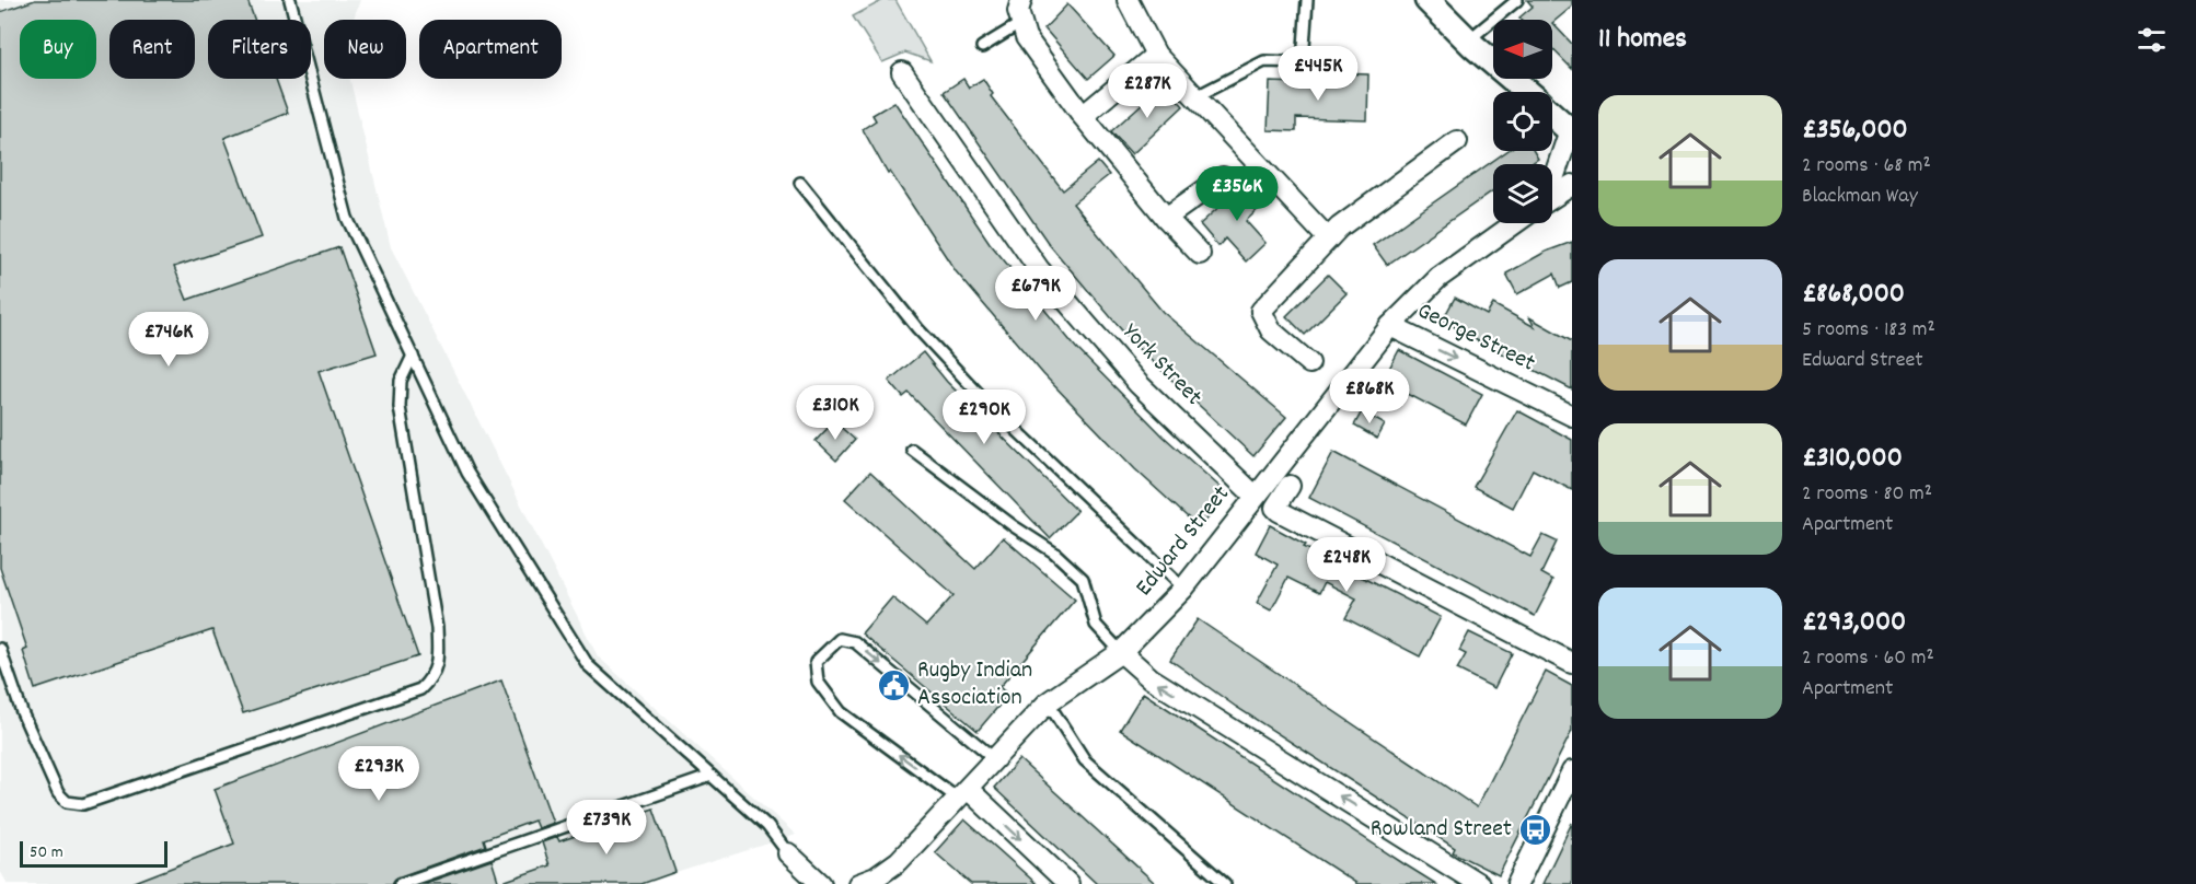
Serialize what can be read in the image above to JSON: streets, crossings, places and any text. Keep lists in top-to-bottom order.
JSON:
{
  "streets": {
    "street": ["George Street", "York Street", "Edward Street"]
  },
  "crossings": [
    ["George Street", "Edward Street"],
    ["York Street", "Edward Street"]
  ],
  "one_way": ["George Street"],
  "places": {
    "public building": ["Rugby Indian Association"],
    "bus stop": ["Rowland Street"]
  },
  "scale_bar": "50 m",
  "north": "left",
  "page": {
    "heading": "11 homes",
    "chip": [
      "Buy",
      "Rent",
      "Filters",
      "New",
      "Apartment"
    ],
    "price": [
      "£445K",
      "£287K",
      "£356K",
      "£679K",
      "£746K",
      "£868K",
      "£310K",
      "£290K",
      "£248K",
      "£293K",
      "£739K"
    ],
    "list": [
      {
        "name": "£356,000",
        "note": "2 rooms · 68 m² · Blackman Way"
      },
      {
        "name": "£868,000",
        "note": "5 rooms · 183 m² · Edward Street"
      },
      {
        "name": "£310,000",
        "note": "2 rooms · 80 m² · Apartment"
      },
      {
        "name": "£293,000",
        "note": "2 rooms · 60 m² · Apartment"
      }
    ],
    "scale": "50 m"
  }
}
